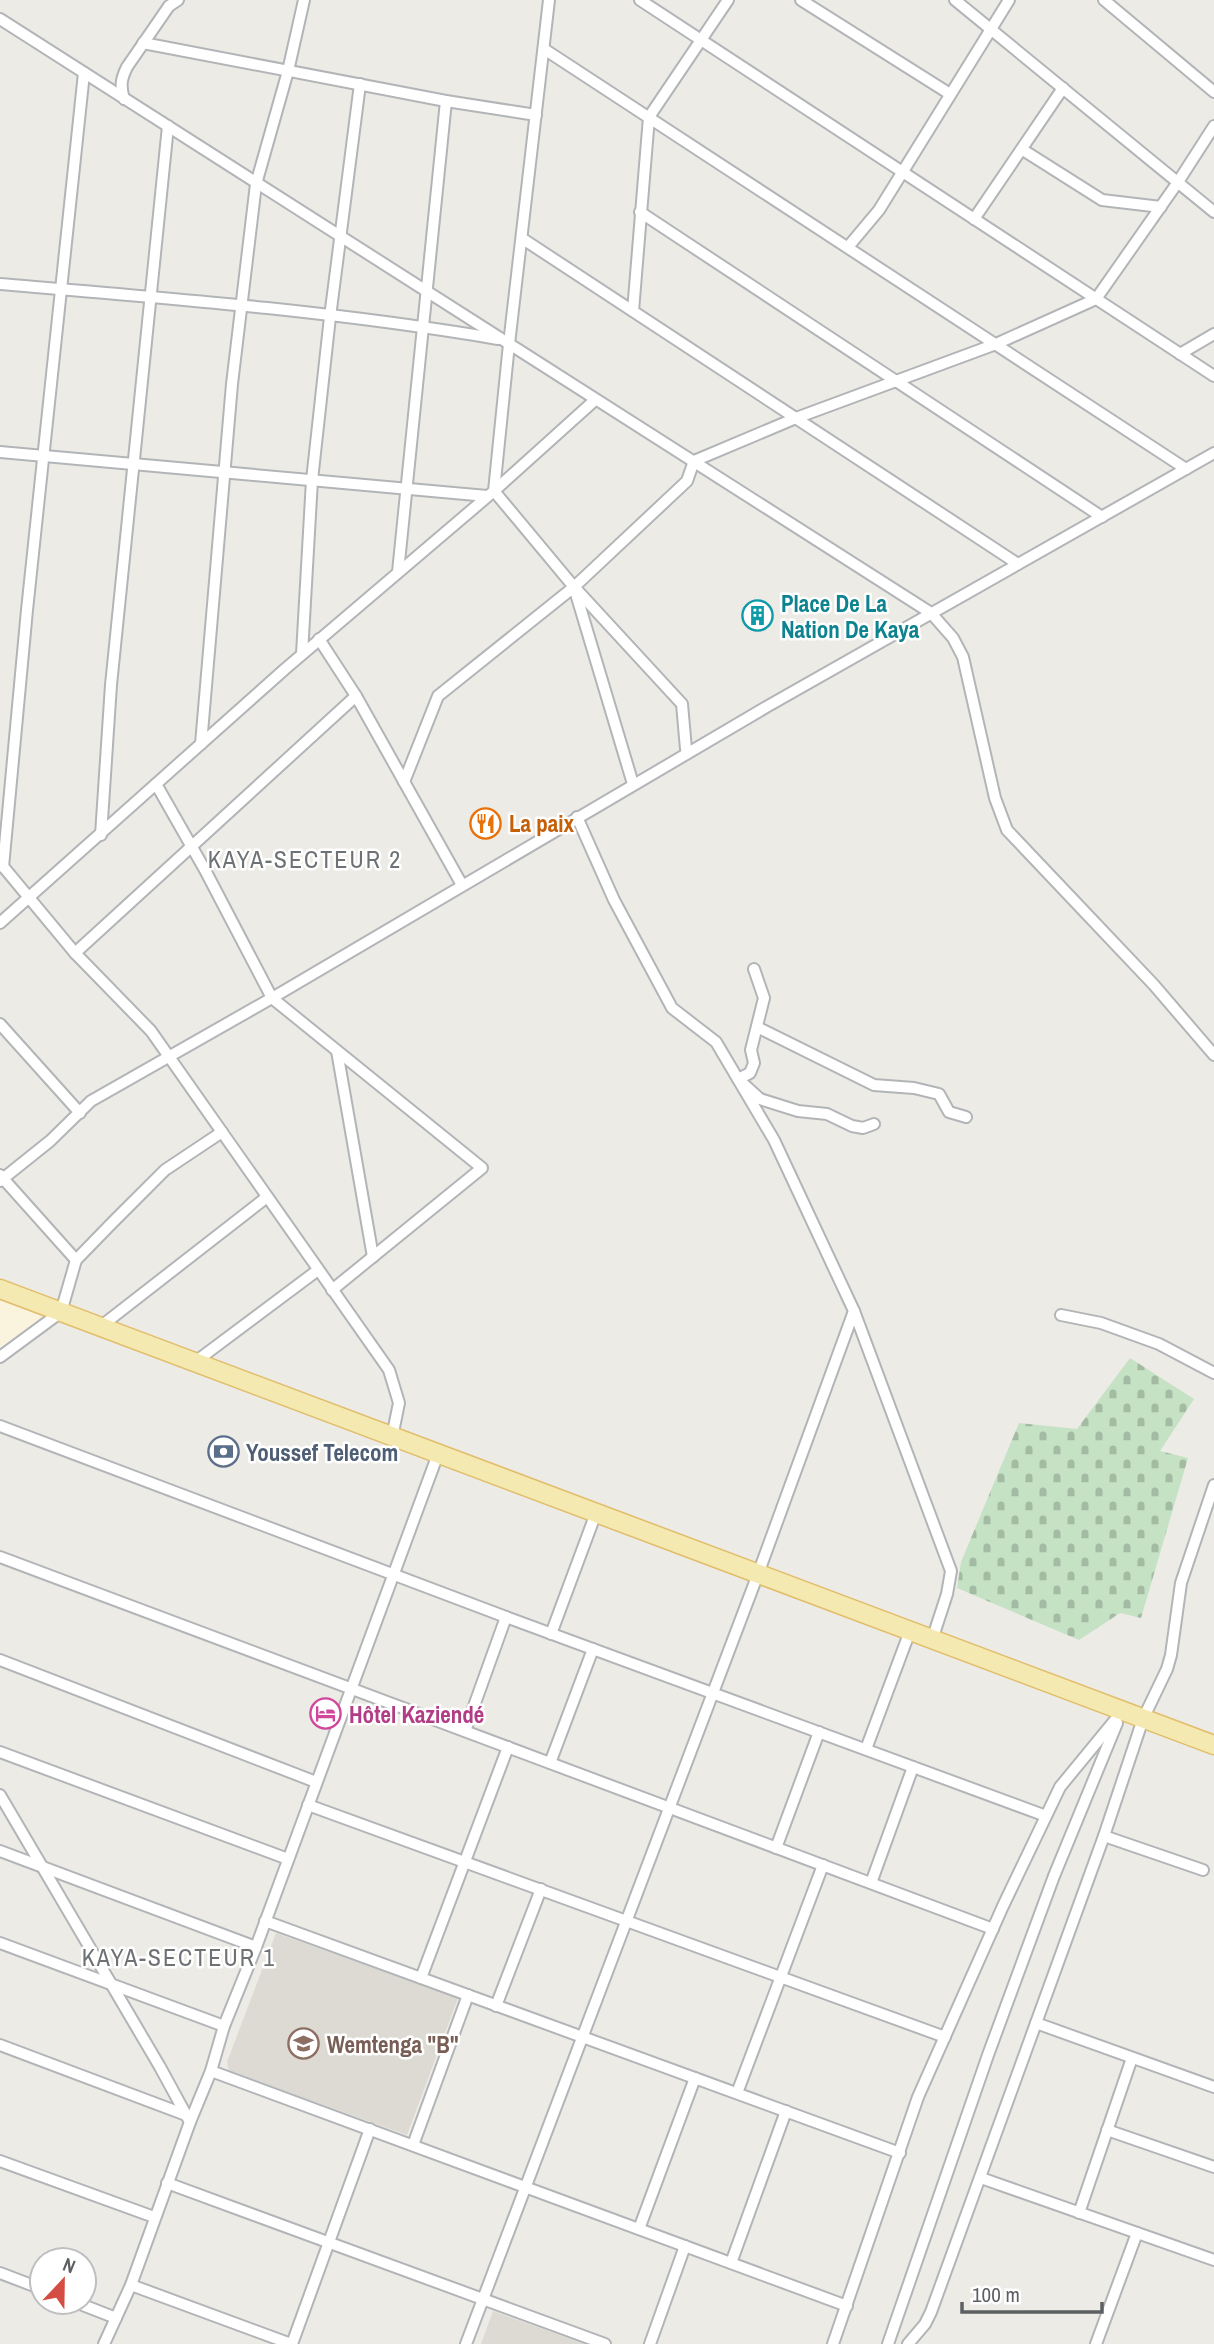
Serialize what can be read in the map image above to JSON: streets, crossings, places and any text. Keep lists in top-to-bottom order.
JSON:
{
  "districts": ["KAYA-SECTEUR 2", "KAYA-SECTEUR 1"],
  "places": {
    "building": ["Place De La Nation De Kaya"],
    "restaurant": ["La paix"],
    "bank": ["Youssef Telecom"],
    "hotel": ["Hôtel Kaziendé"],
    "school or university": ["Wemtenga \"B\""]
  },
  "scale_bar": "100 m",
  "north": "top"
}
